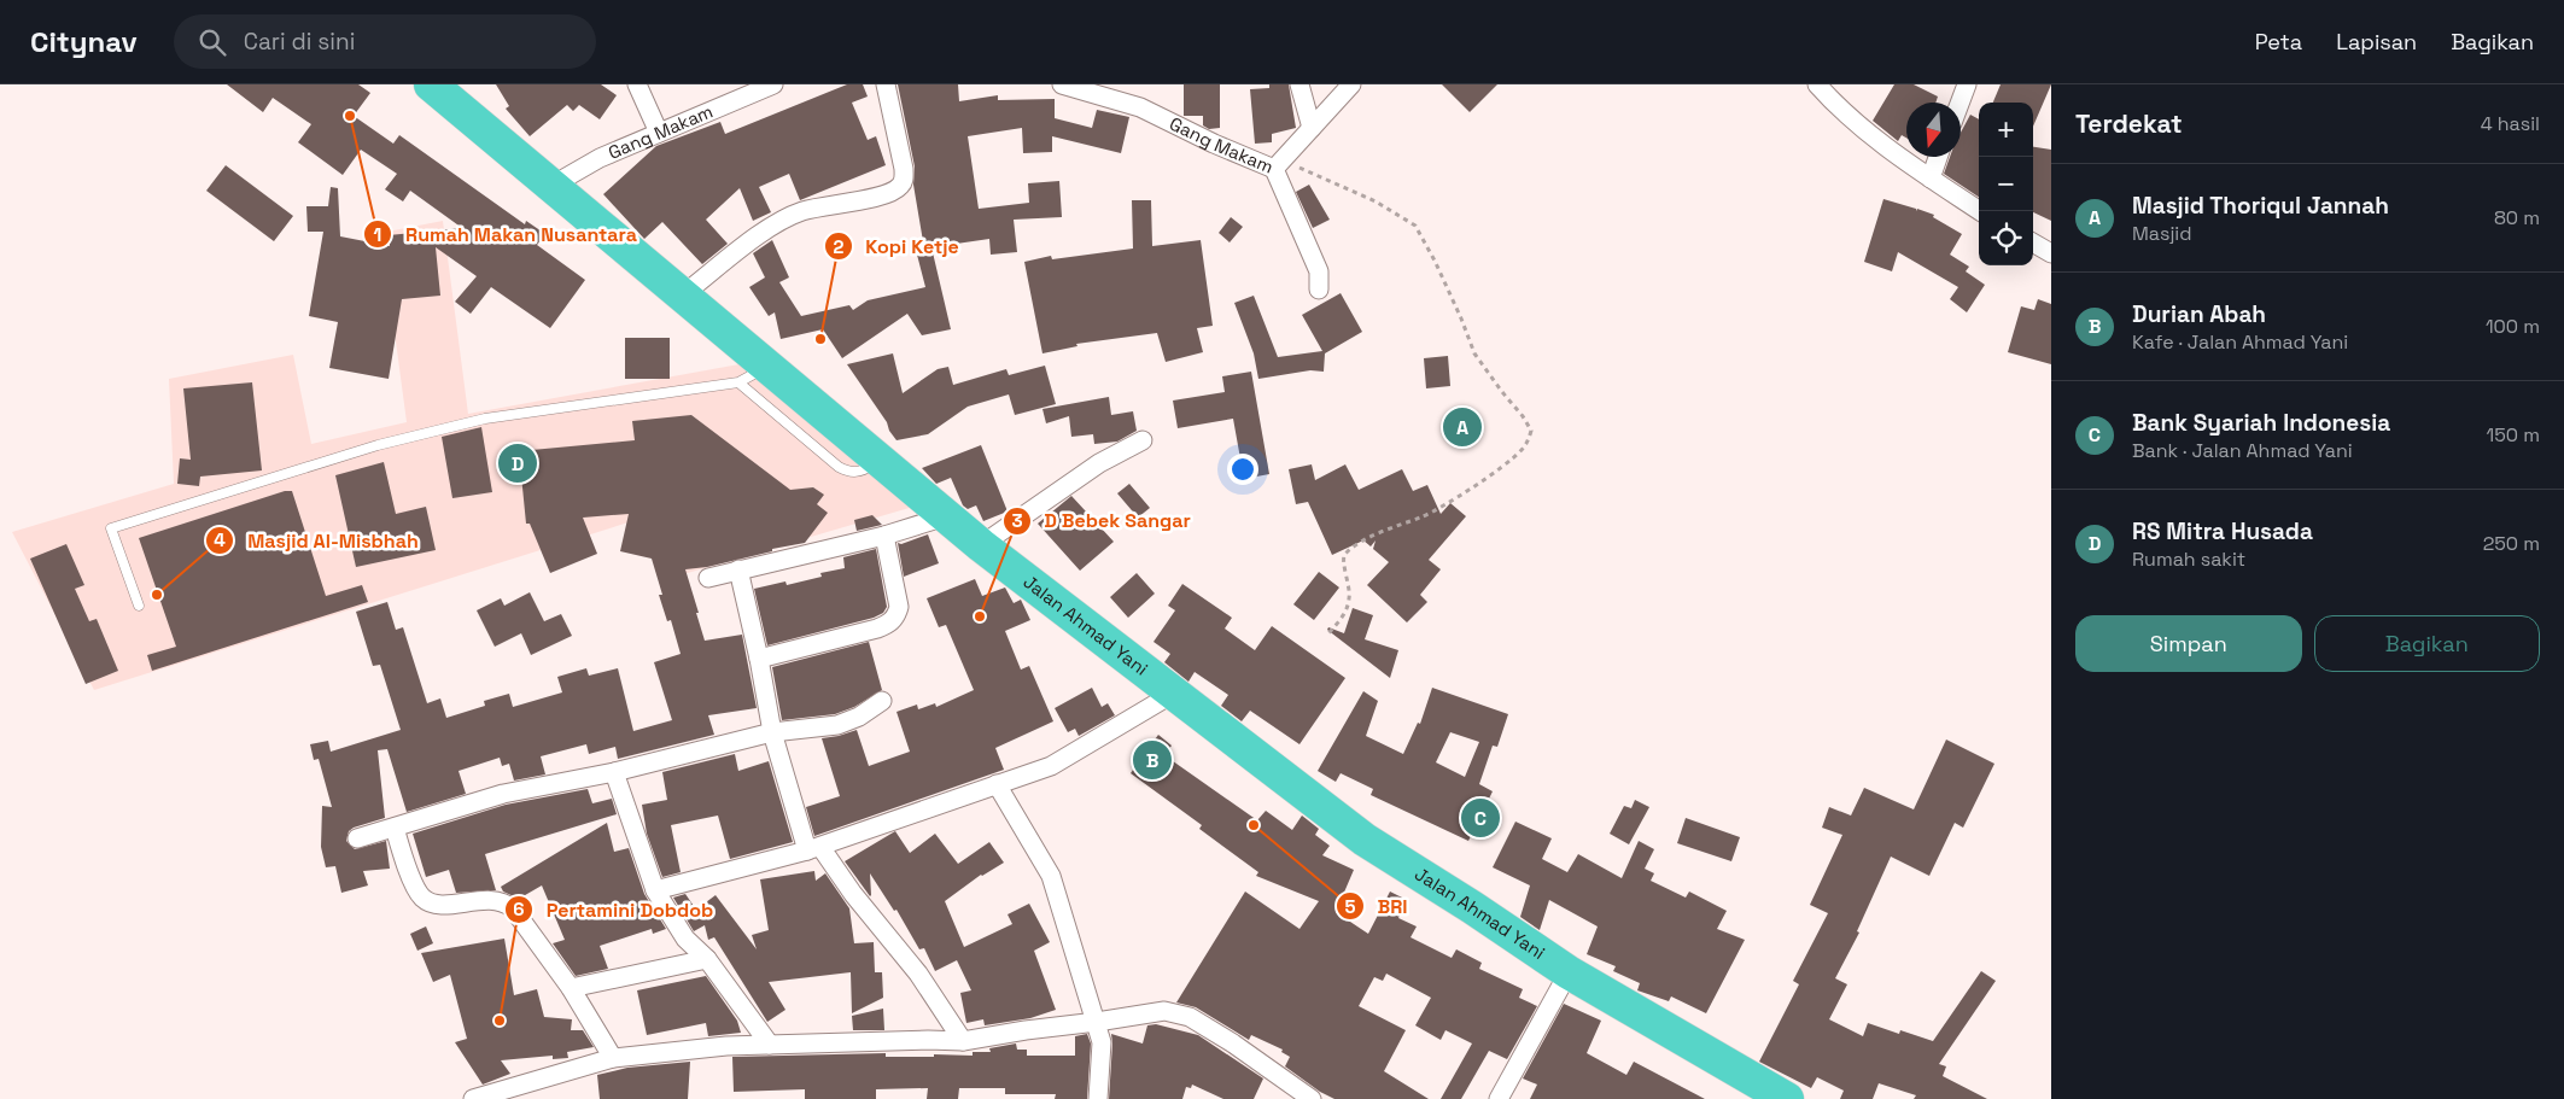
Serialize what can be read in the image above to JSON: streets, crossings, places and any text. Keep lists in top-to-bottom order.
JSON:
{
  "streets": {
    "highway": ["Jalan Ahmad Yani"],
    "street": ["Gang Makam"]
  },
  "crossings": [
    ["Gang Makam", "Jalan Ahmad Yani"]
  ],
  "places": [
    "Rumah Makan Nusantara",
    "Kopi Ketje",
    "Masjid Al-Misbhah",
    "D Bebek Sangar",
    "BRI",
    "Pertamini Dobdob"
  ],
  "north": "bottom",
  "page": {
    "header": "Citynav",
    "search": "Cari di sini",
    "nav": ["Peta", "Lapisan", "Bagikan"],
    "heading": ["Terdekat", "4 hasil"],
    "map_buttons": ["+", "−"],
    "list": [
      {
        "mark": "A",
        "name": "Masjid Thoriqul Jannah",
        "note": "Masjid",
        "value": "80 m"
      },
      {
        "mark": "B",
        "name": "Durian Abah",
        "note": "Kafe · Jalan Ahmad Yani",
        "value": "100 m"
      },
      {
        "mark": "C",
        "name": "Bank Syariah Indonesia",
        "note": "Bank · Jalan Ahmad Yani",
        "value": "150 m"
      },
      {
        "mark": "D",
        "name": "RS Mitra Husada",
        "note": "Rumah sakit",
        "value": "250 m"
      }
    ],
    "pins": [
      "A",
      "D",
      "B",
      "C"
    ],
    "buttons": ["Simpan", "Bagikan"]
  }
}
